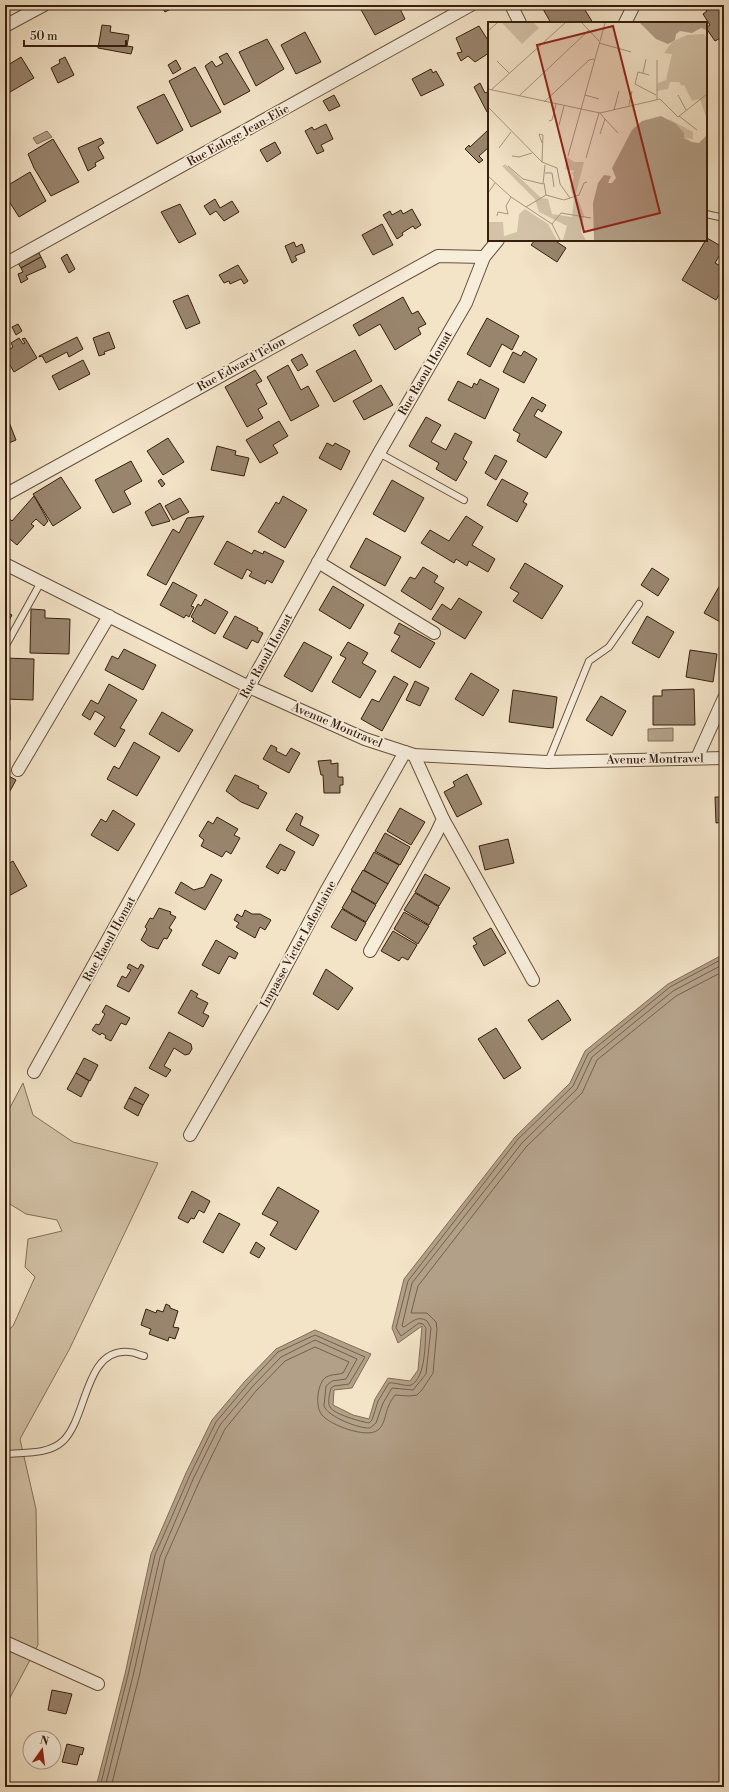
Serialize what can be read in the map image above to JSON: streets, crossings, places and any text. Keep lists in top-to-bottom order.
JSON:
{
  "streets": {
    "street": [
      "Rue Euloge Jean-Elie",
      "Rue Edward Telon",
      "Rue Raoul Homat",
      "Avenue Montravel",
      "Impasse Victor Lafontaine"
    ]
  },
  "crossings": [
    ["Rue Edward Telon", "Rue Raoul Homat"],
    ["Rue Raoul Homat", "Avenue Montravel"],
    ["Avenue Montravel", "Impasse Victor Lafontaine"]
  ],
  "scale_bar": "50 m",
  "north": "top"
}
